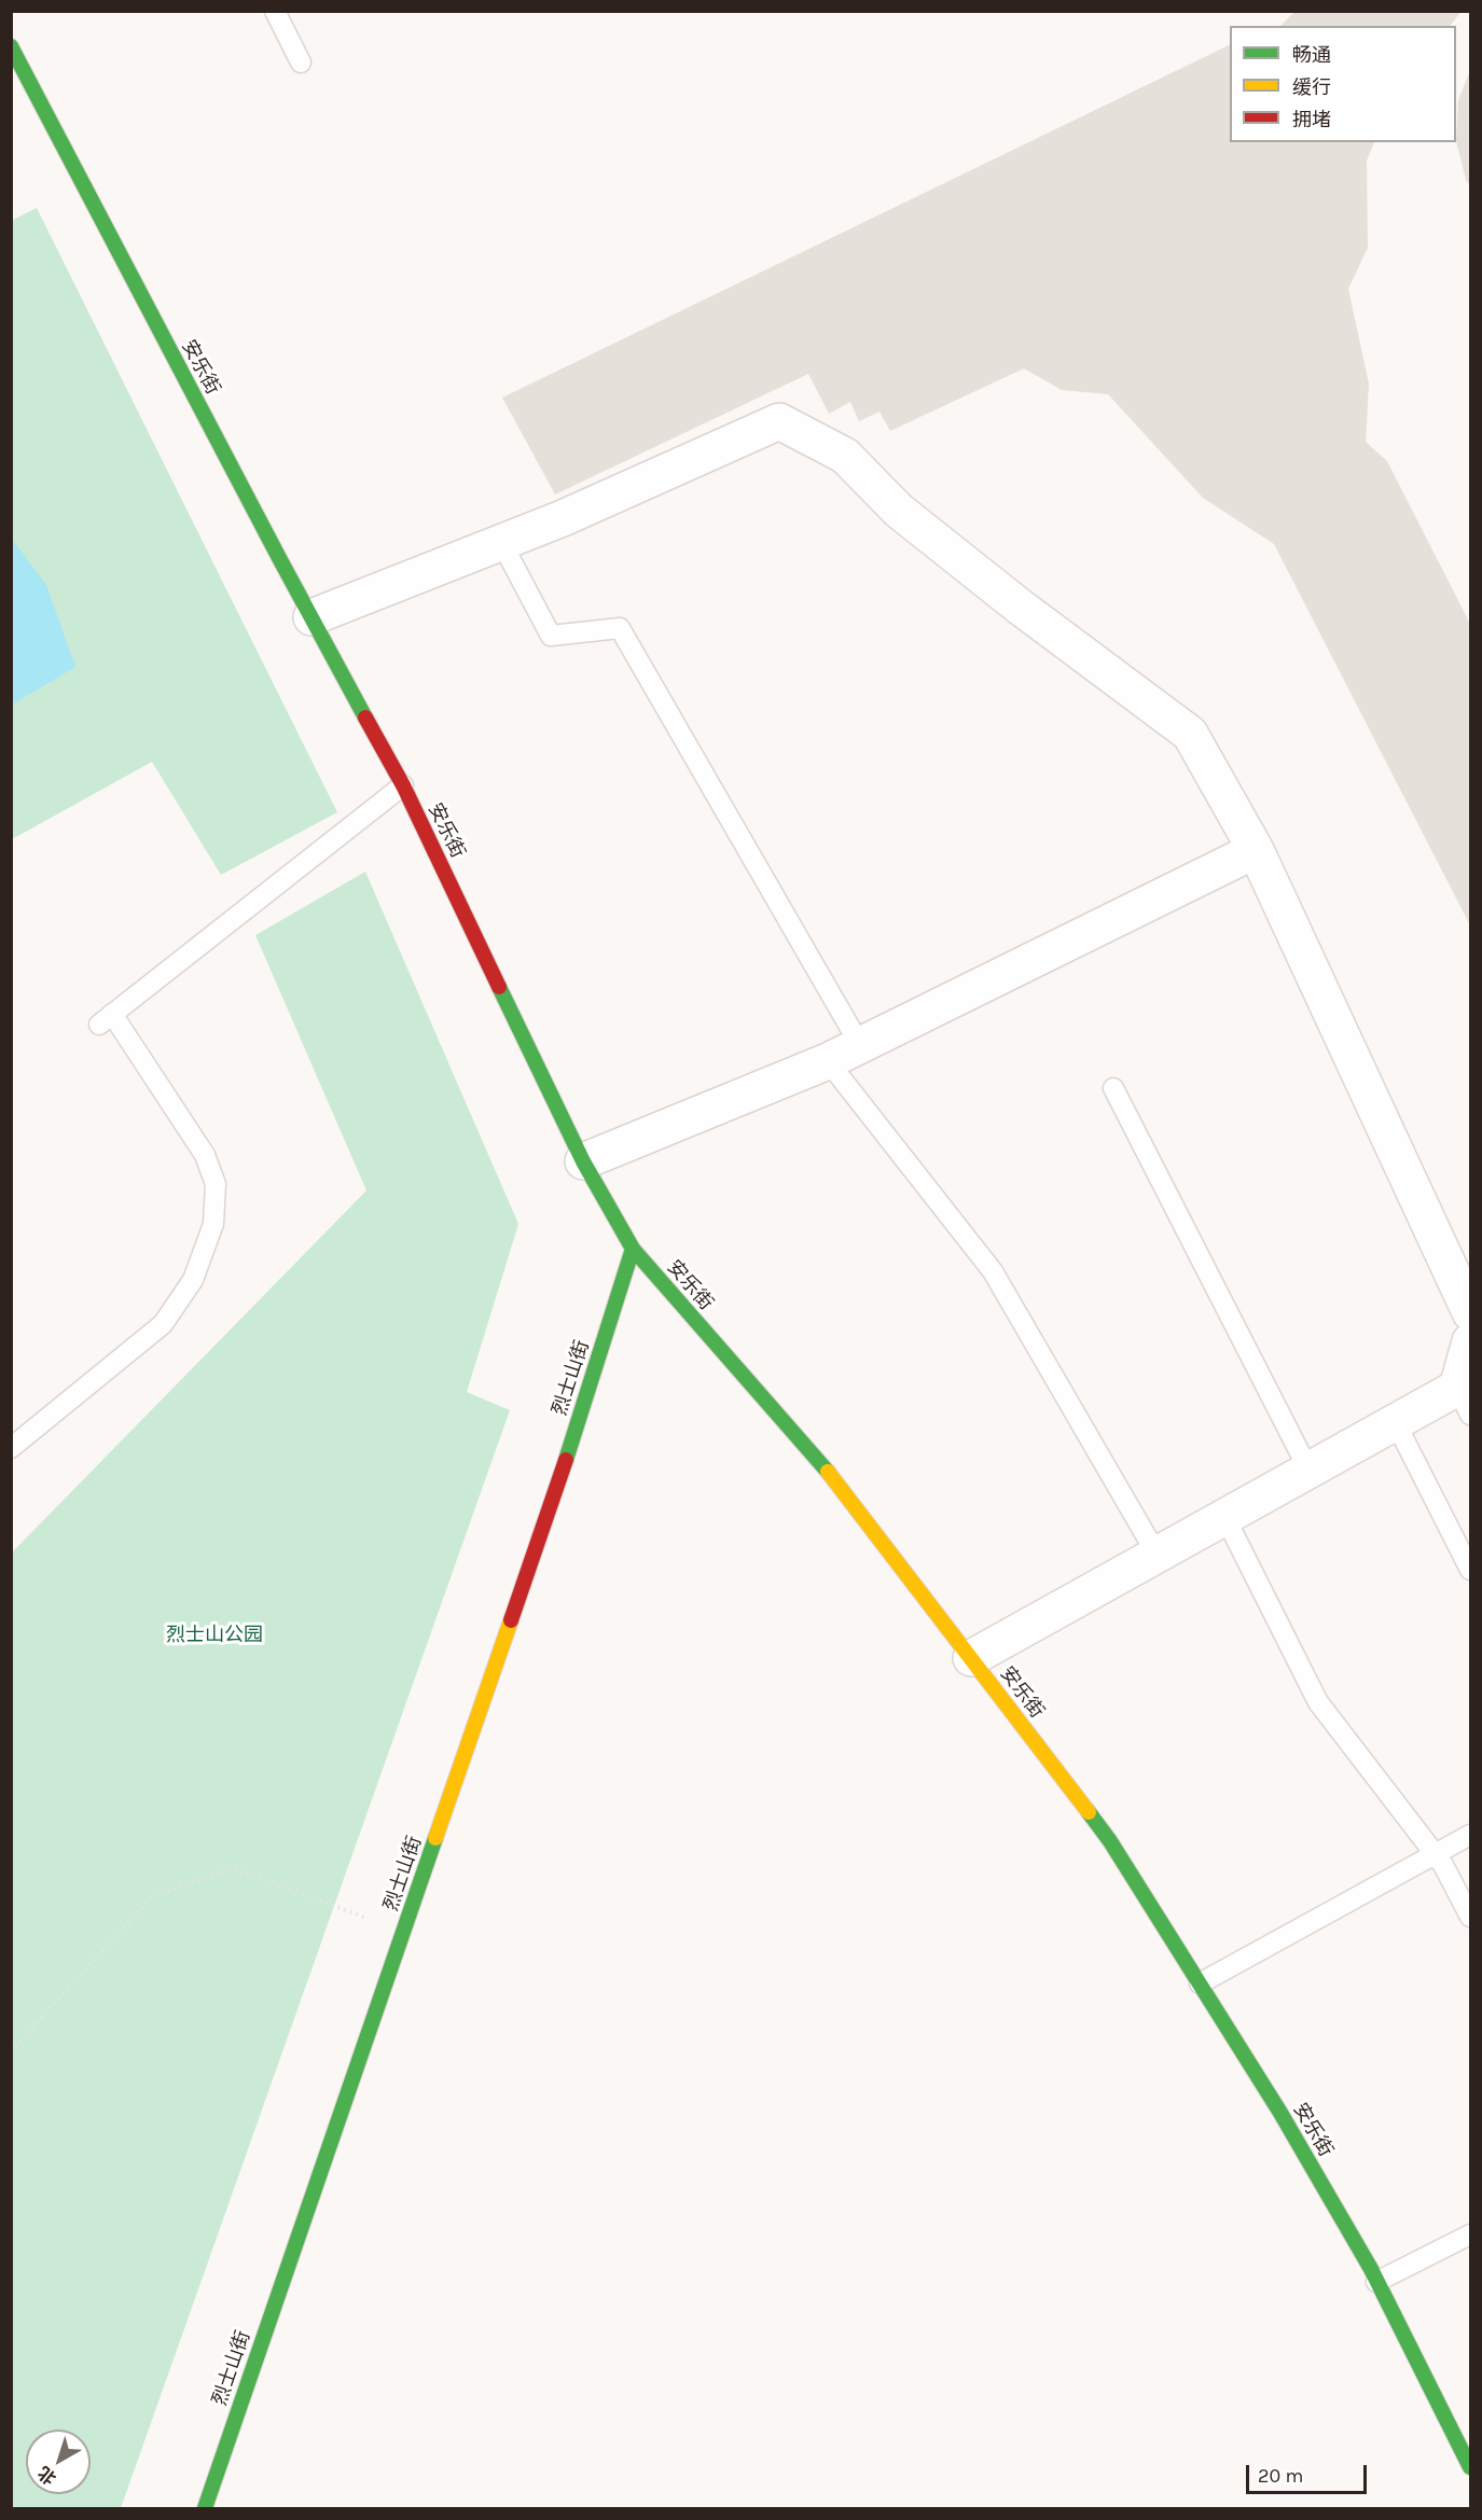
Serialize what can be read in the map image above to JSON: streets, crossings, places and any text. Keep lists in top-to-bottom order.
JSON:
{
  "streets": {
    "street": ["安乐街", "烈士山街"]
  },
  "crossings": [
    ["安乐街", "烈士山街"]
  ],
  "parks": ["烈士山公园"],
  "legend": ["畅通", "缓行", "拥堵"],
  "scale_bar": "20 m",
  "north": "bottom left"
}
